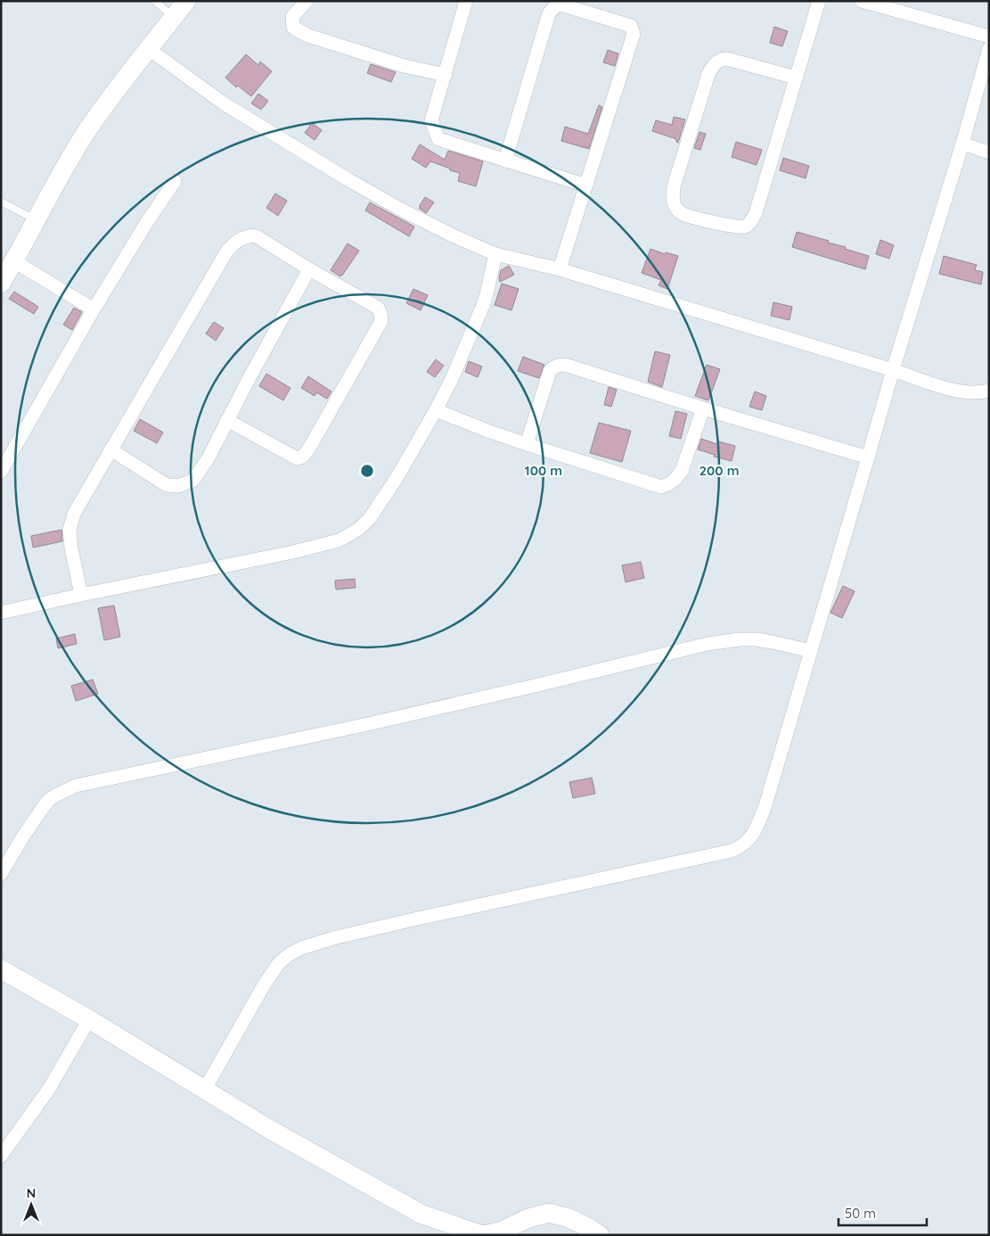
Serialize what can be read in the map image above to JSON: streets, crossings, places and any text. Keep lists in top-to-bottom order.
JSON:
{
  "scale_bar": "50 m",
  "north": "top",
  "rings": ["100 m", "200 m"]
}
